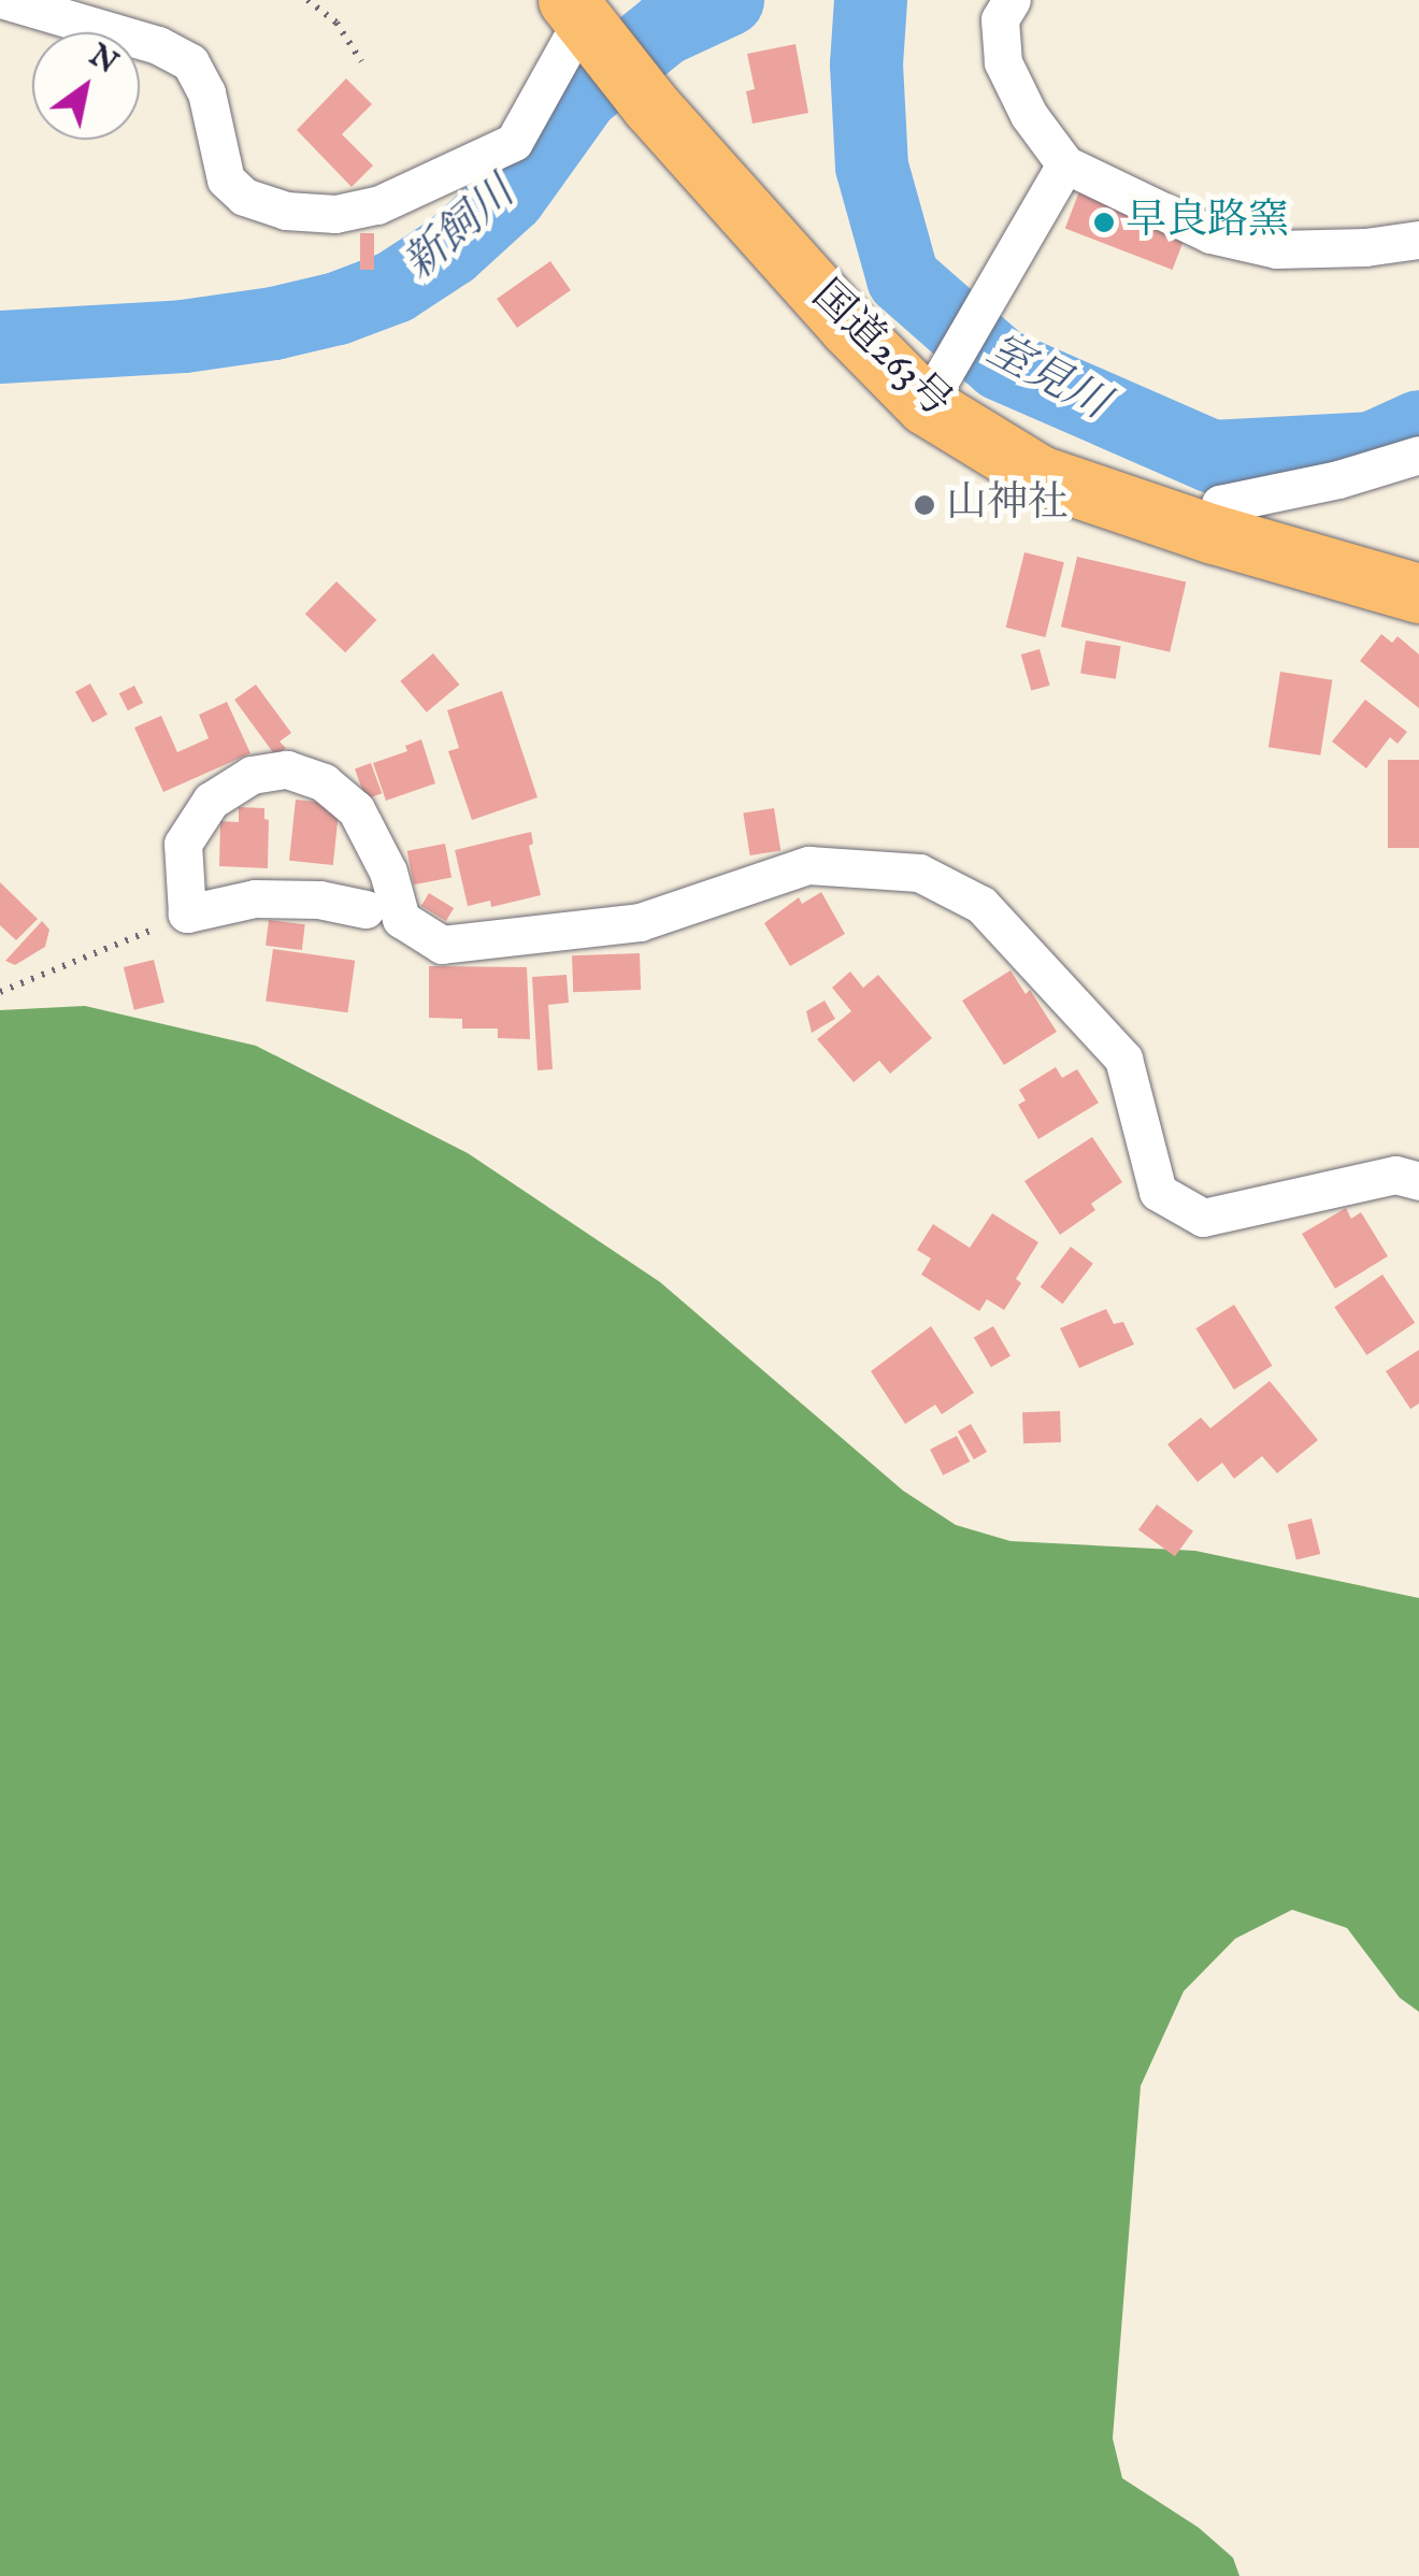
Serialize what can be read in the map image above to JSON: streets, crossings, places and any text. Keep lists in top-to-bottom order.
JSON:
{
  "streets": {
    "highway": ["国道263号"]
  },
  "water": ["新飼川", "室見川"],
  "places": ["早良路窯", "山神社"],
  "north": "top right"
}
